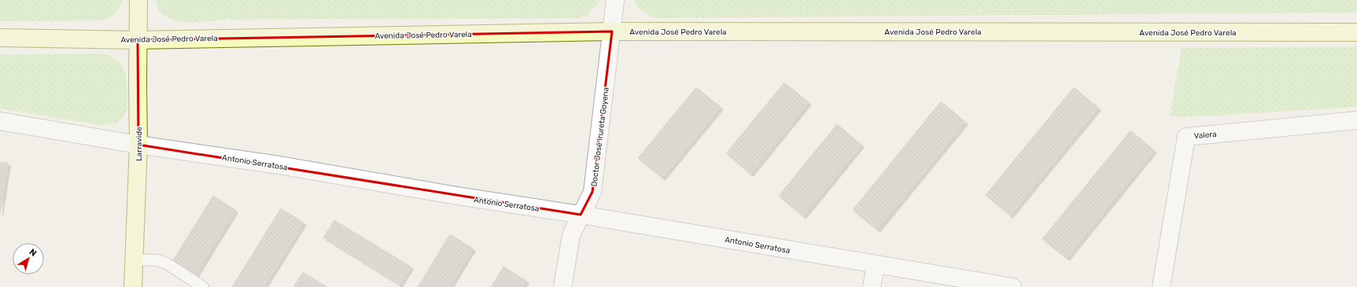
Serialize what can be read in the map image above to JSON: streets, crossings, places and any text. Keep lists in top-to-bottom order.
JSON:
{
  "streets": {
    "street": [
      "Avenida José Pedro Varela",
      "Valera",
      "Doctor José Irureta Goyena",
      "Larravide",
      "Antonio Serratosa"
    ]
  },
  "crossings": [
    ["Avenida José Pedro Varela", "Doctor José Irureta Goyena"],
    ["Avenida José Pedro Varela", "Larravide"],
    ["Doctor José Irureta Goyena", "Antonio Serratosa"],
    ["Larravide", "Antonio Serratosa"]
  ],
  "north": "top right"
}
